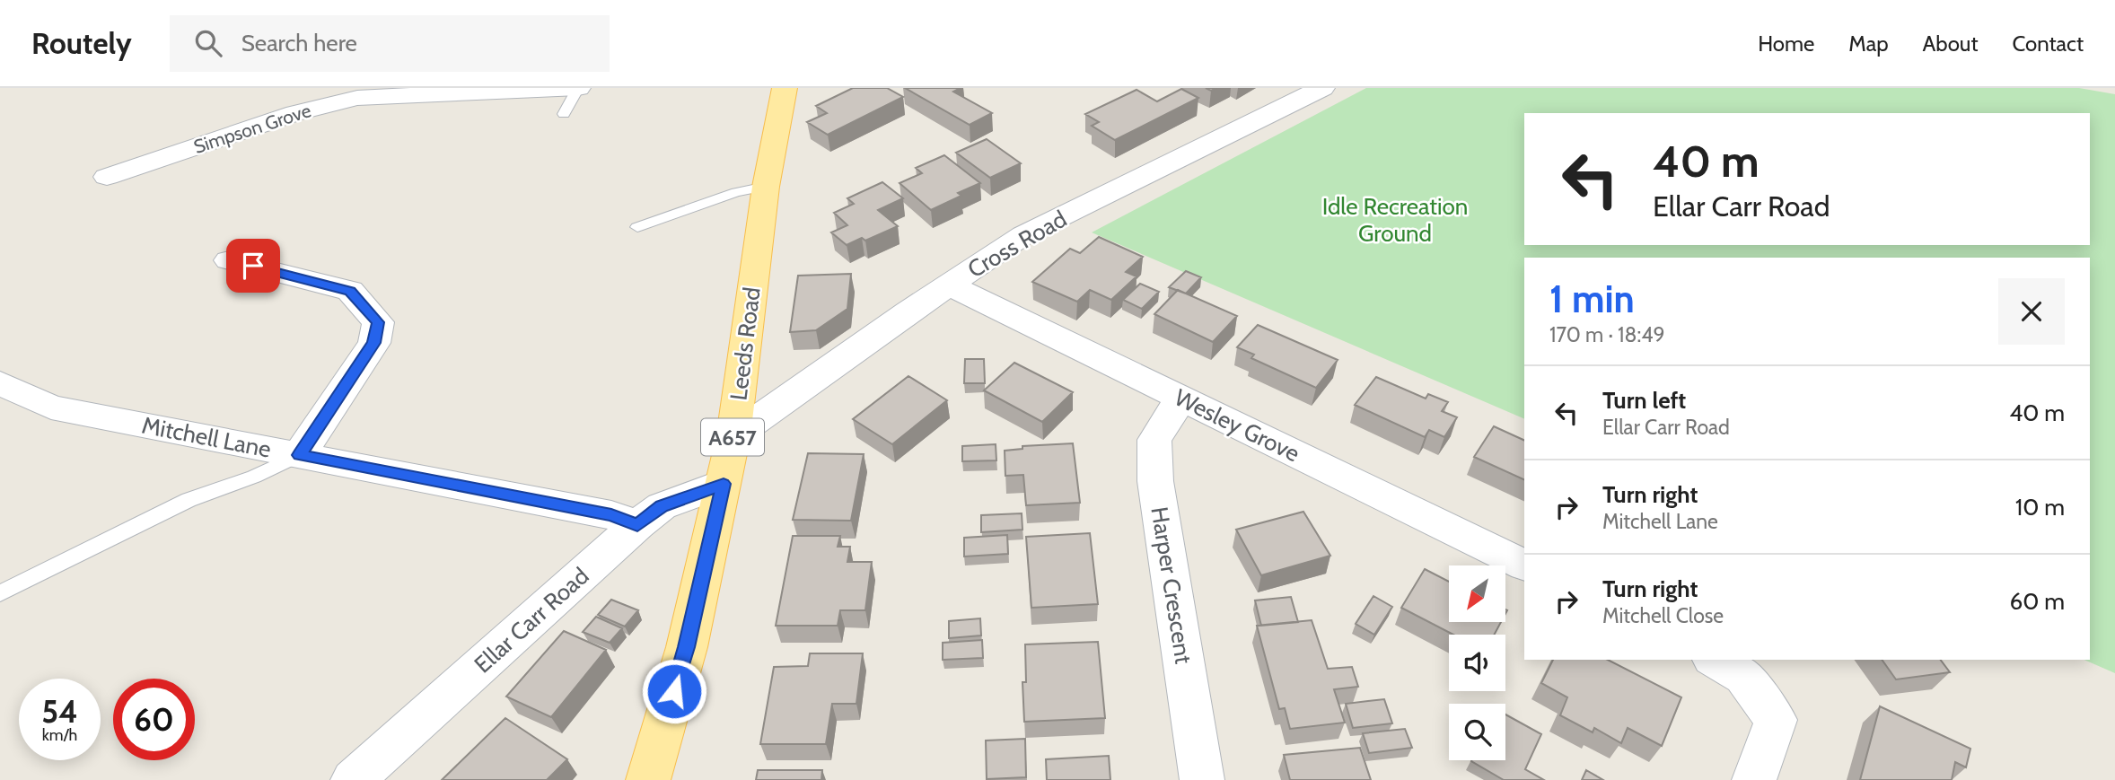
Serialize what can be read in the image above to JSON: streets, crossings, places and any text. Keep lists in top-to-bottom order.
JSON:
{
  "streets": {
    "main road": ["Leeds Road", "A657"],
    "street": [
      "Simpson Grove",
      "Cross Road",
      "Wesley Grove",
      "Mitchell Lane",
      "Harper Crescent",
      "Ellar Carr Road"
    ]
  },
  "crossings": [
    ["Cross Road", "Leeds Road"],
    ["Cross Road", "Wesley Grove"],
    ["Leeds Road", "Ellar Carr Road"],
    ["Wesley Grove", "Harper Crescent"],
    ["Mitchell Lane", "Ellar Carr Road"]
  ],
  "parks": ["Idle Recreation Ground"],
  "north": "bottom left",
  "page": {
    "header": "Routely",
    "search": "Search here",
    "nav": [
      "Home",
      "Map",
      "About",
      "Contact"
    ],
    "turn": ["40 m", "Ellar Carr Road"],
    "heading": ["1 min", "170 m · 18:49"],
    "list": [
      {
        "name": "Turn left",
        "note": "Ellar Carr Road",
        "value": "40 m"
      },
      {
        "name": "Turn right",
        "note": "Mitchell Lane",
        "value": "10 m"
      },
      {
        "name": "Turn right",
        "note": "Mitchell Close",
        "value": "60 m"
      }
    ],
    "speed": "54 km/h",
    "limit": "60"
  }
}
